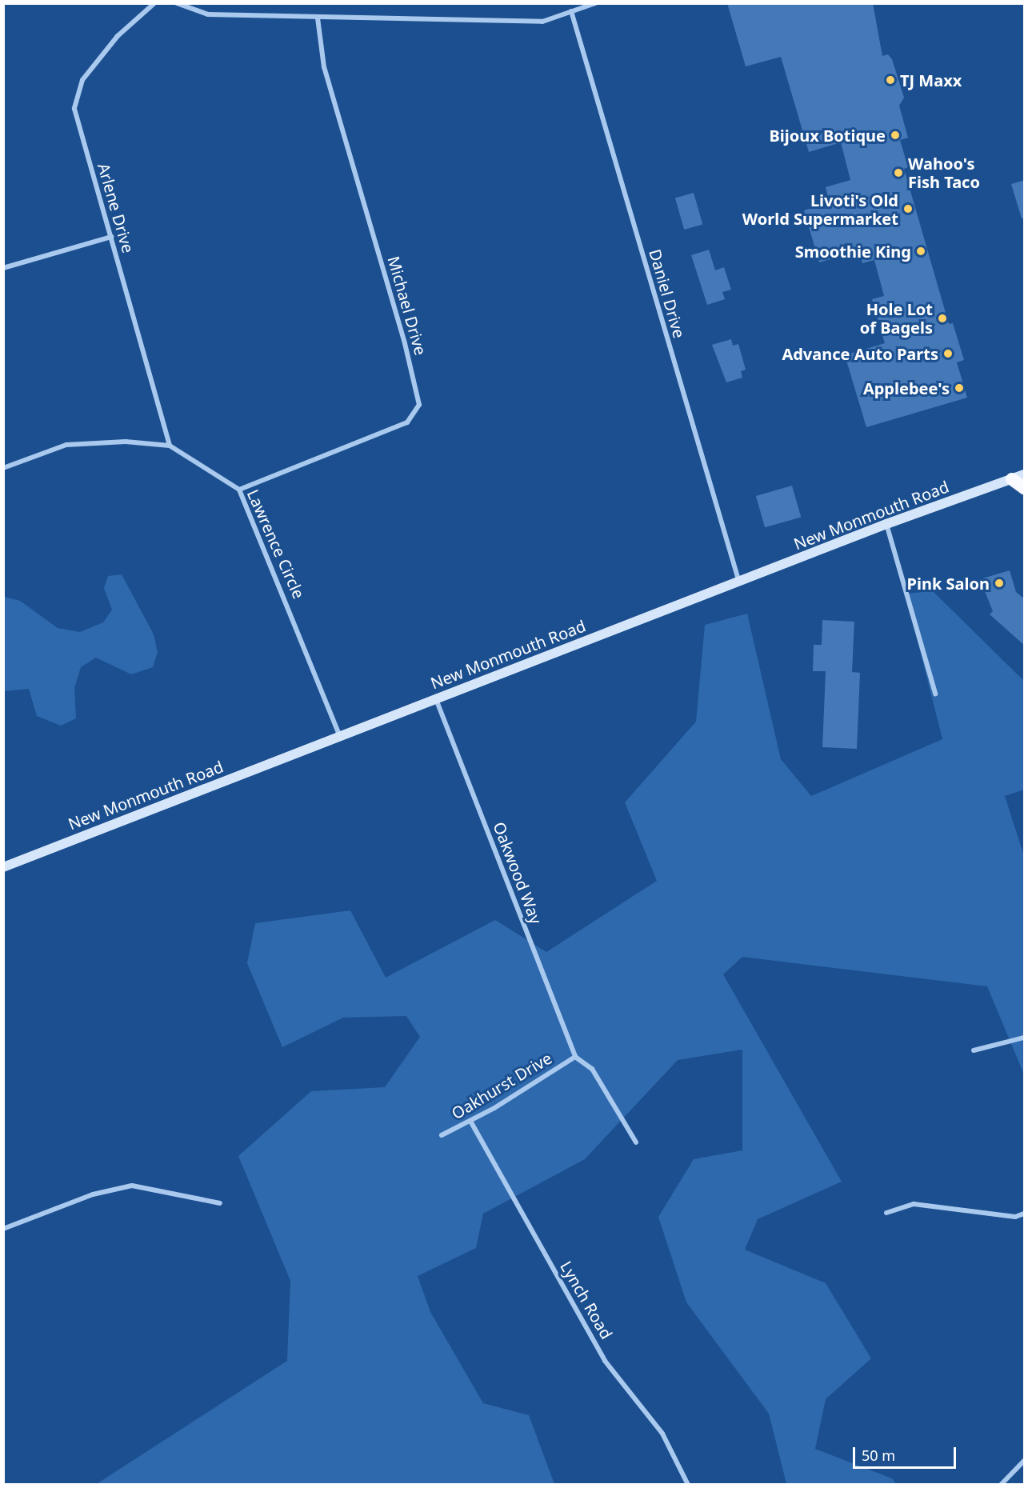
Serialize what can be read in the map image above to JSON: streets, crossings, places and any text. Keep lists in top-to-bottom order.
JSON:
{
  "streets": {
    "main road": ["New Monmouth Road"],
    "street": [
      "Arlene Drive",
      "Daniel Drive",
      "Michael Drive",
      "Lawrence Circle",
      "Oakwood Way",
      "Oakhurst Drive",
      "Lynch Road"
    ]
  },
  "crossings": [
    ["Arlene Drive", "Lawrence Circle"],
    ["Daniel Drive", "New Monmouth Road"],
    ["Michael Drive", "Lawrence Circle"],
    ["New Monmouth Road", "Lawrence Circle"],
    ["New Monmouth Road", "Oakwood Way"],
    ["Oakwood Way", "Oakhurst Drive"],
    ["Oakhurst Drive", "Lynch Road"]
  ],
  "places": [
    "TJ Maxx",
    "Bijoux Botique",
    "Wahoo's Fish Taco",
    "Livoti's Old World Supermarket",
    "Smoothie King",
    "Hole Lot of Bagels",
    "Advance Auto Parts",
    "Applebee's",
    "Pink Salon"
  ],
  "scale_bar": "50 m"
}
